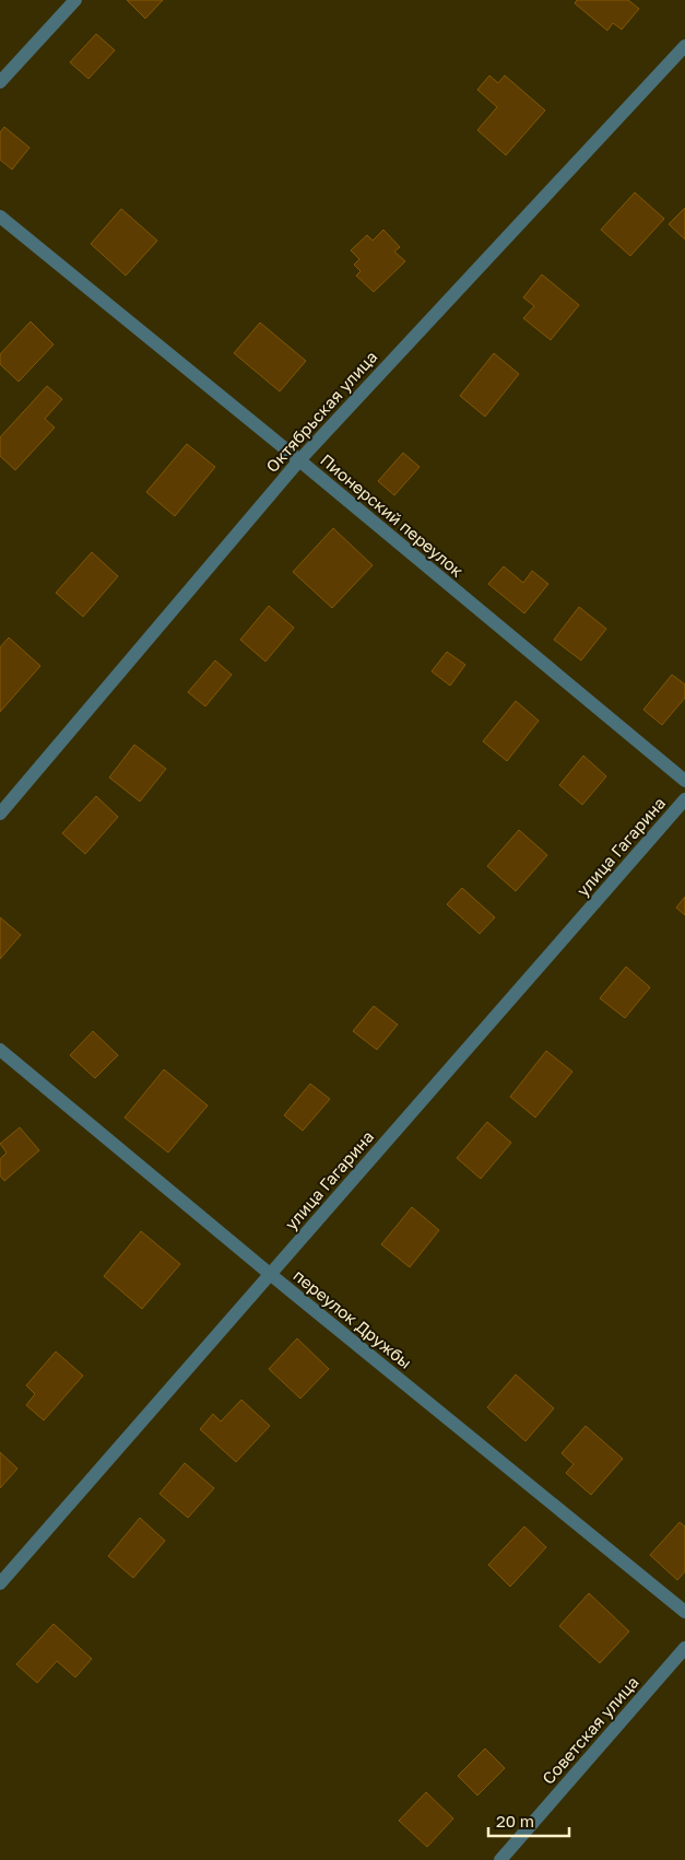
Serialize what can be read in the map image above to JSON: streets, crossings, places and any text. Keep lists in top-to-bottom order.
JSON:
{
  "streets": {
    "street": [
      "Октябрьская улица",
      "Пионерский переулок",
      "улица Гагарина",
      "переулок Дружбы",
      "Советская улица"
    ]
  },
  "crossings": [
    ["Октябрьская улица", "Пионерский переулок"],
    ["улица Гагарина", "переулок Дружбы"]
  ],
  "scale_bar": "20 m"
}
